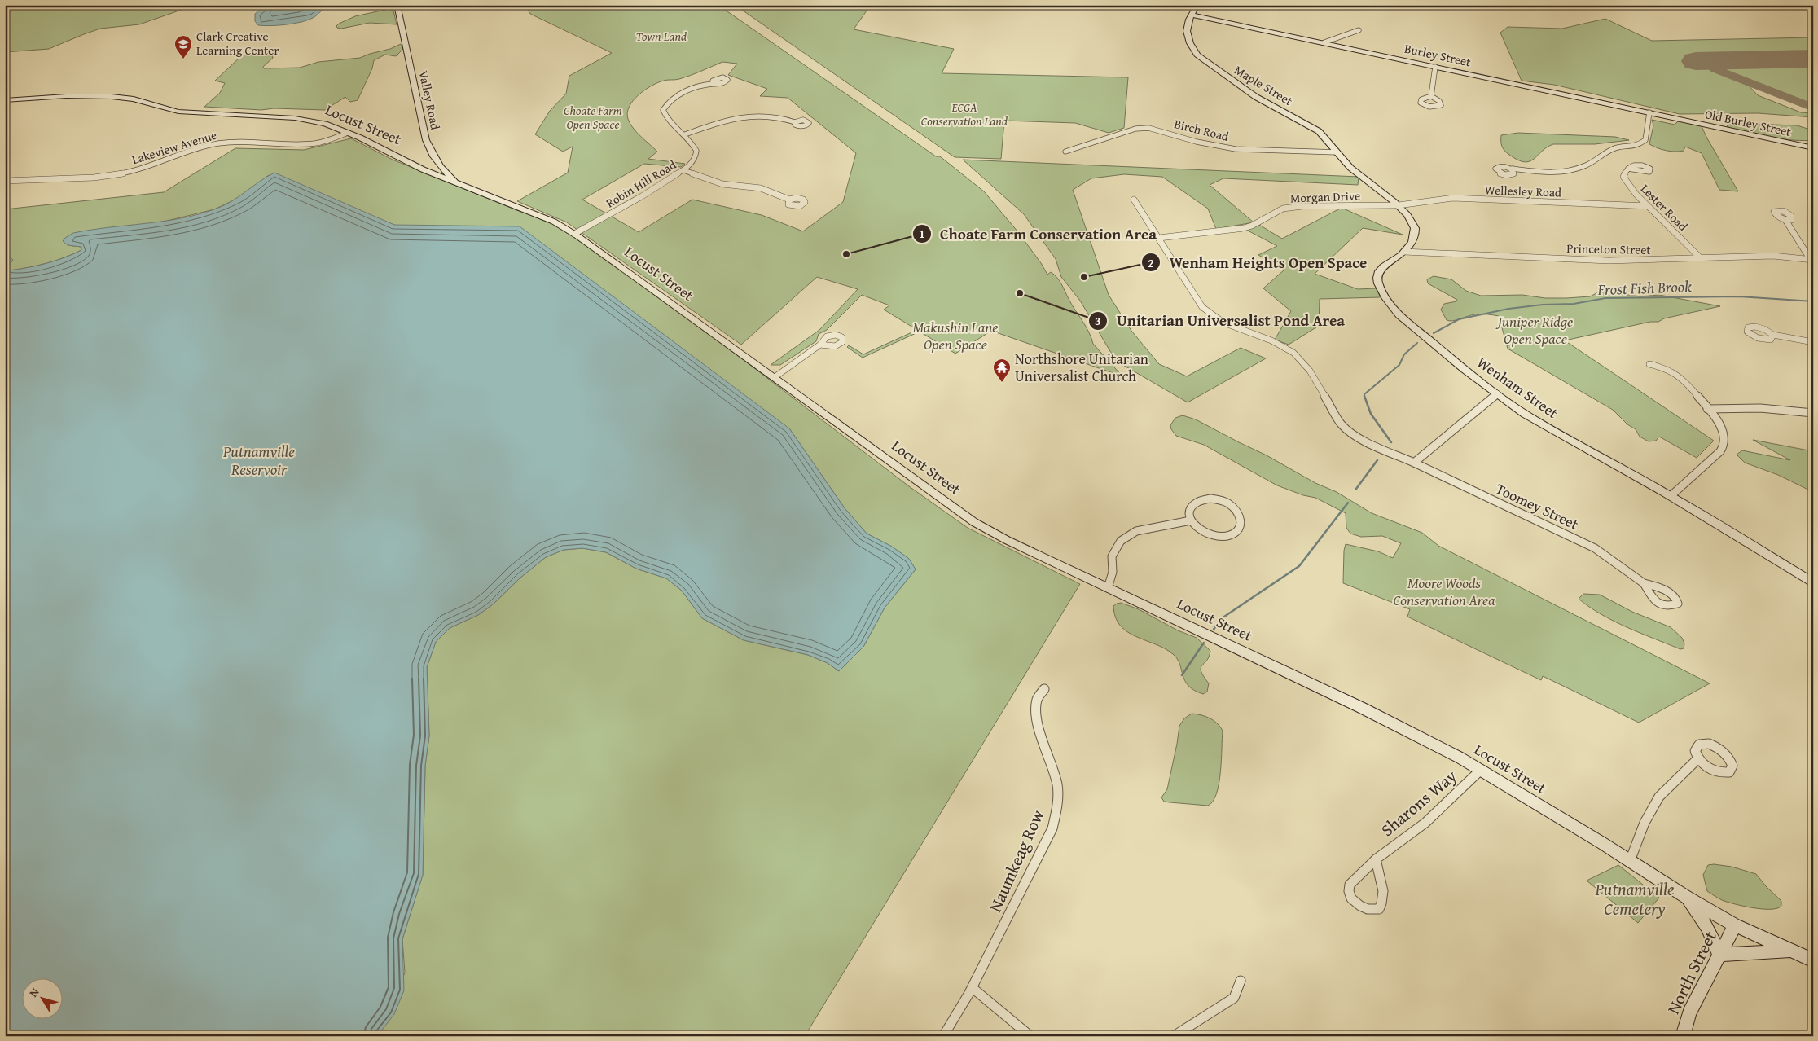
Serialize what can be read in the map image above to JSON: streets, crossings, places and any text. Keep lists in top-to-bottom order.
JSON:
{
  "streets": {
    "main road": [
      "Burley Street",
      "Maple Street",
      "Valley Road",
      "Old Burley Street",
      "Locust Street",
      "Wenham Street",
      "North Street"
    ],
    "street": [
      "Birch Road",
      "Lakeview Avenue",
      "Robin Hill Road",
      "Wellesley Road",
      "Morgan Drive",
      "Lester Road",
      "Princeton Street",
      "Toomey Street",
      "Sharons Way",
      "Naumkeag Row"
    ]
  },
  "crossings": [
    ["Burley Street", "Maple Street"],
    ["Burley Street", "Old Burley Street"],
    ["Maple Street", "Birch Road"],
    ["Maple Street", "Wenham Street"],
    ["Valley Road", "Locust Street"],
    ["Locust Street", "Lakeview Avenue"],
    ["Locust Street", "Robin Hill Road"],
    ["Locust Street", "Sharons Way"],
    ["Locust Street", "North Street"],
    ["Wellesley Road", "Morgan Drive"],
    ["Wellesley Road", "Lester Road"],
    ["Wellesley Road", "Wenham Street"],
    ["Morgan Drive", "Wenham Street"],
    ["Morgan Drive", "Toomey Street"],
    ["Lester Road", "Princeton Street"],
    ["Princeton Street", "Wenham Street"]
  ],
  "water": ["Frost Fish Brook", "Putnamville Reservoir"],
  "parks": [
    "Town Land",
    "ECGA Conservation Land",
    "Choate Farm Open Space",
    "Juniper Ridge Open Space",
    "Makushin Lane Open Space",
    "Moore Woods Conservation Area",
    "Putnamville Cemetery"
  ],
  "places": {
    "school or university": ["Clark Creative Learning Center"],
    "other": ["Choate Farm Conservation Area", "Wenham Heights Open Space", "Unitarian Universalist Pond Area"],
    "temple": ["Northshore Unitarian Universalist Church"]
  },
  "north": "top left"
}
